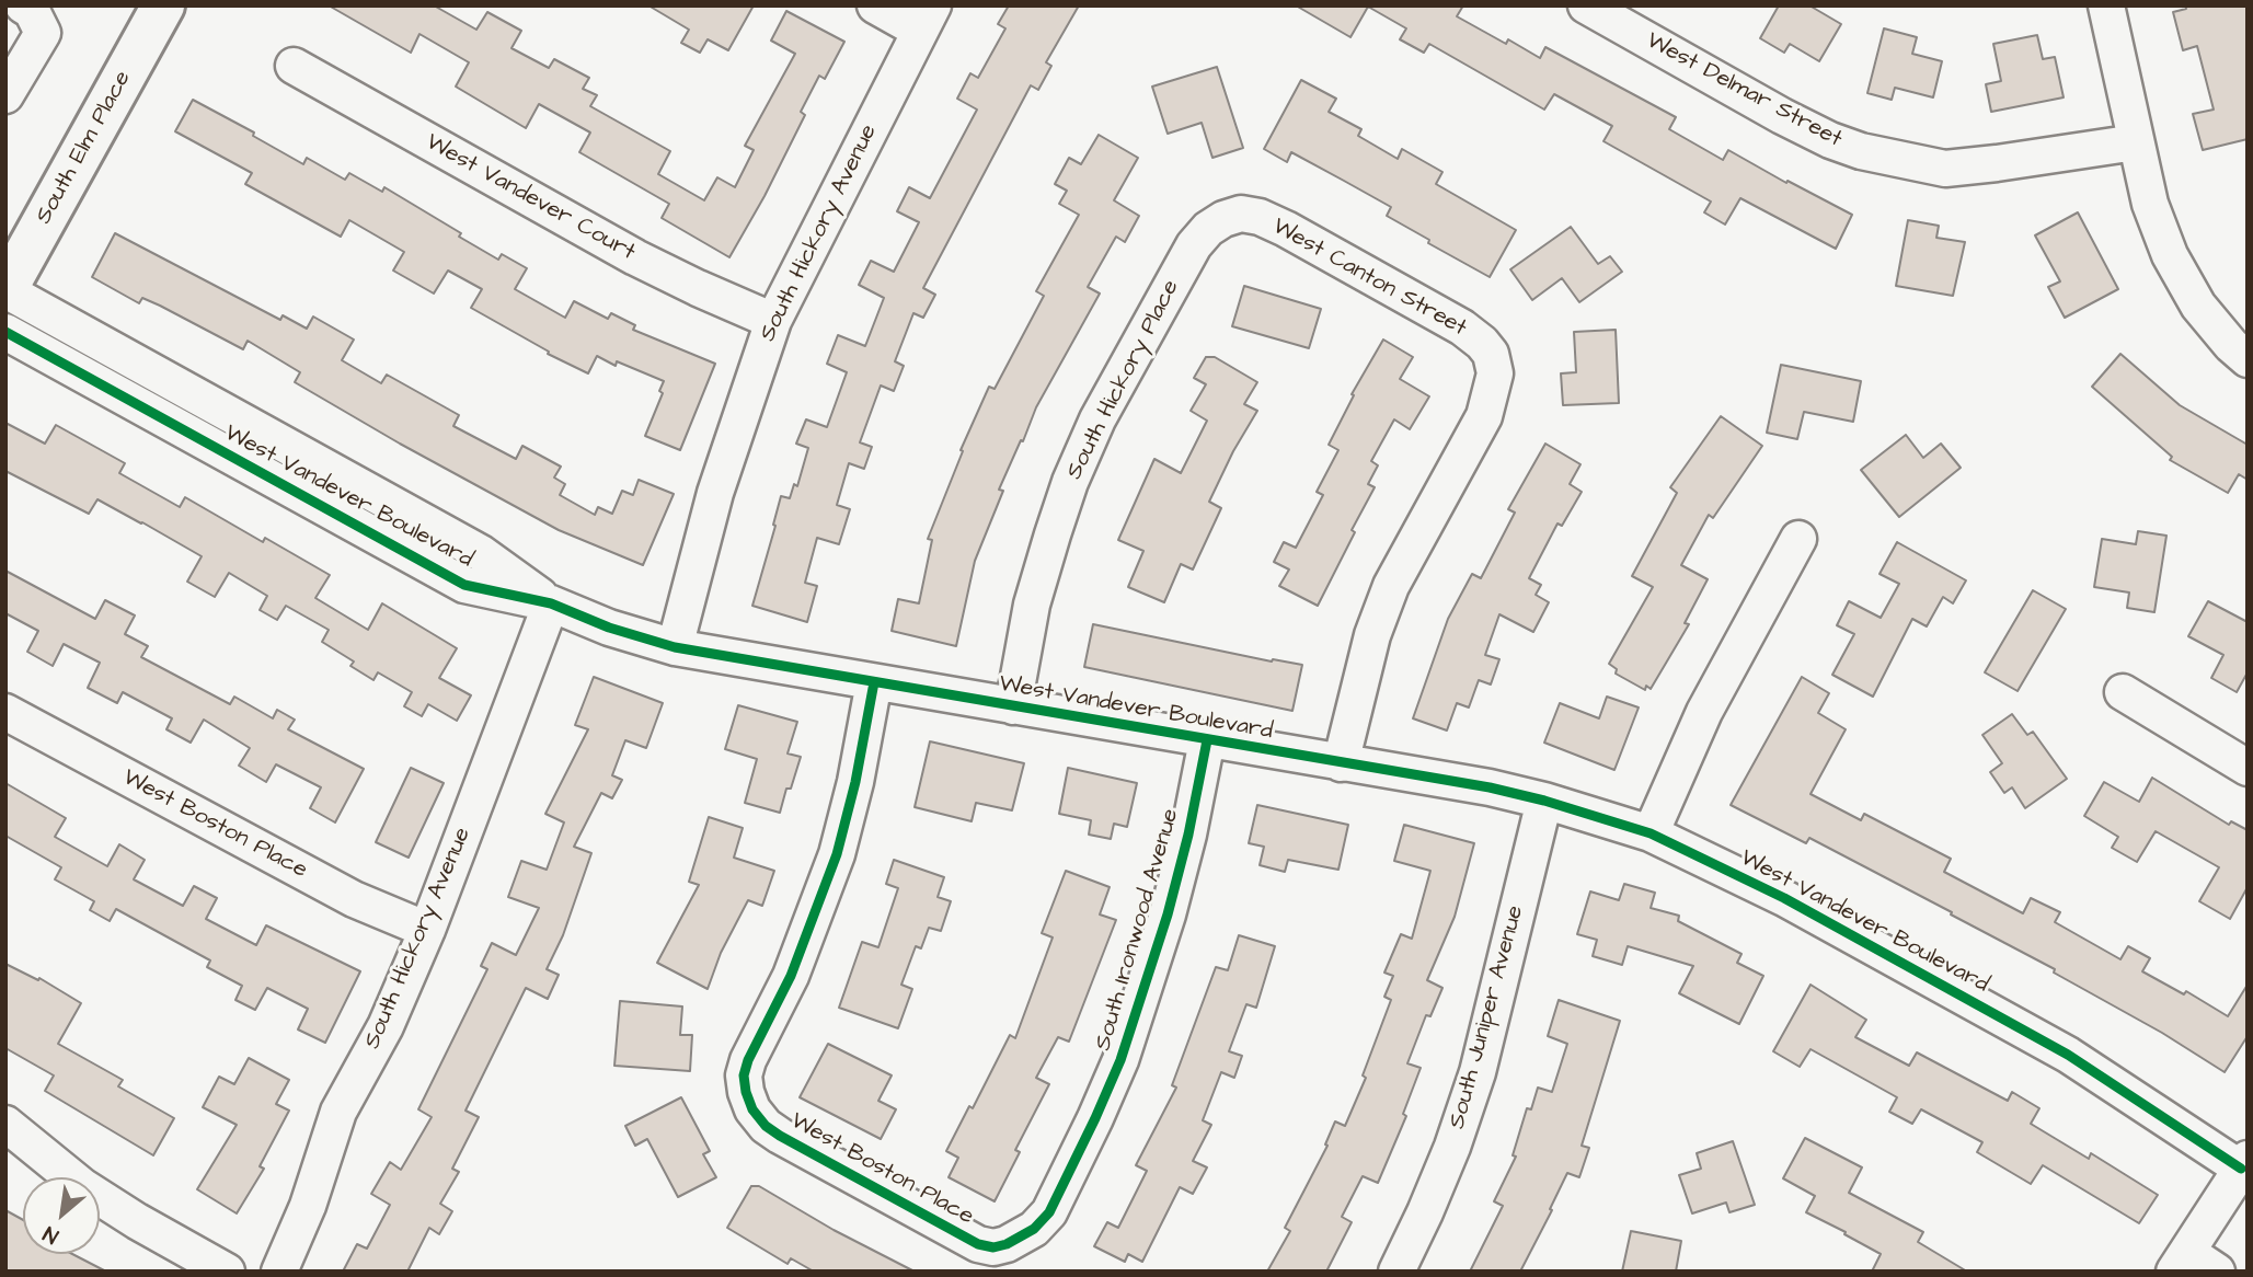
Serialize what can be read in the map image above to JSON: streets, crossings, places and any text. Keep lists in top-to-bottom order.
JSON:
{
  "streets": {
    "main road": ["South Elm Place"],
    "street": [
      "West Delmar Street",
      "West Vandever Court",
      "South Hickory Avenue",
      "West Canton Street",
      "South Hickory Place",
      "West Vandever Boulevard",
      "West Boston Place",
      "South Ironwood Avenue",
      "South Juniper Avenue"
    ]
  },
  "crossings": [
    ["South Elm Place", "West Vandever Boulevard"],
    ["West Vandever Court", "South Hickory Avenue"],
    ["South Hickory Avenue", "West Vandever Boulevard"],
    ["South Hickory Avenue", "West Boston Place"],
    ["West Canton Street", "South Hickory Place"],
    ["West Canton Street", "West Vandever Boulevard"],
    ["South Hickory Place", "West Vandever Boulevard"],
    ["West Vandever Boulevard", "West Boston Place"],
    ["West Vandever Boulevard", "South Ironwood Avenue"],
    ["West Vandever Boulevard", "South Juniper Avenue"],
    ["West Boston Place", "South Ironwood Avenue"]
  ],
  "north": "bottom left"
}
